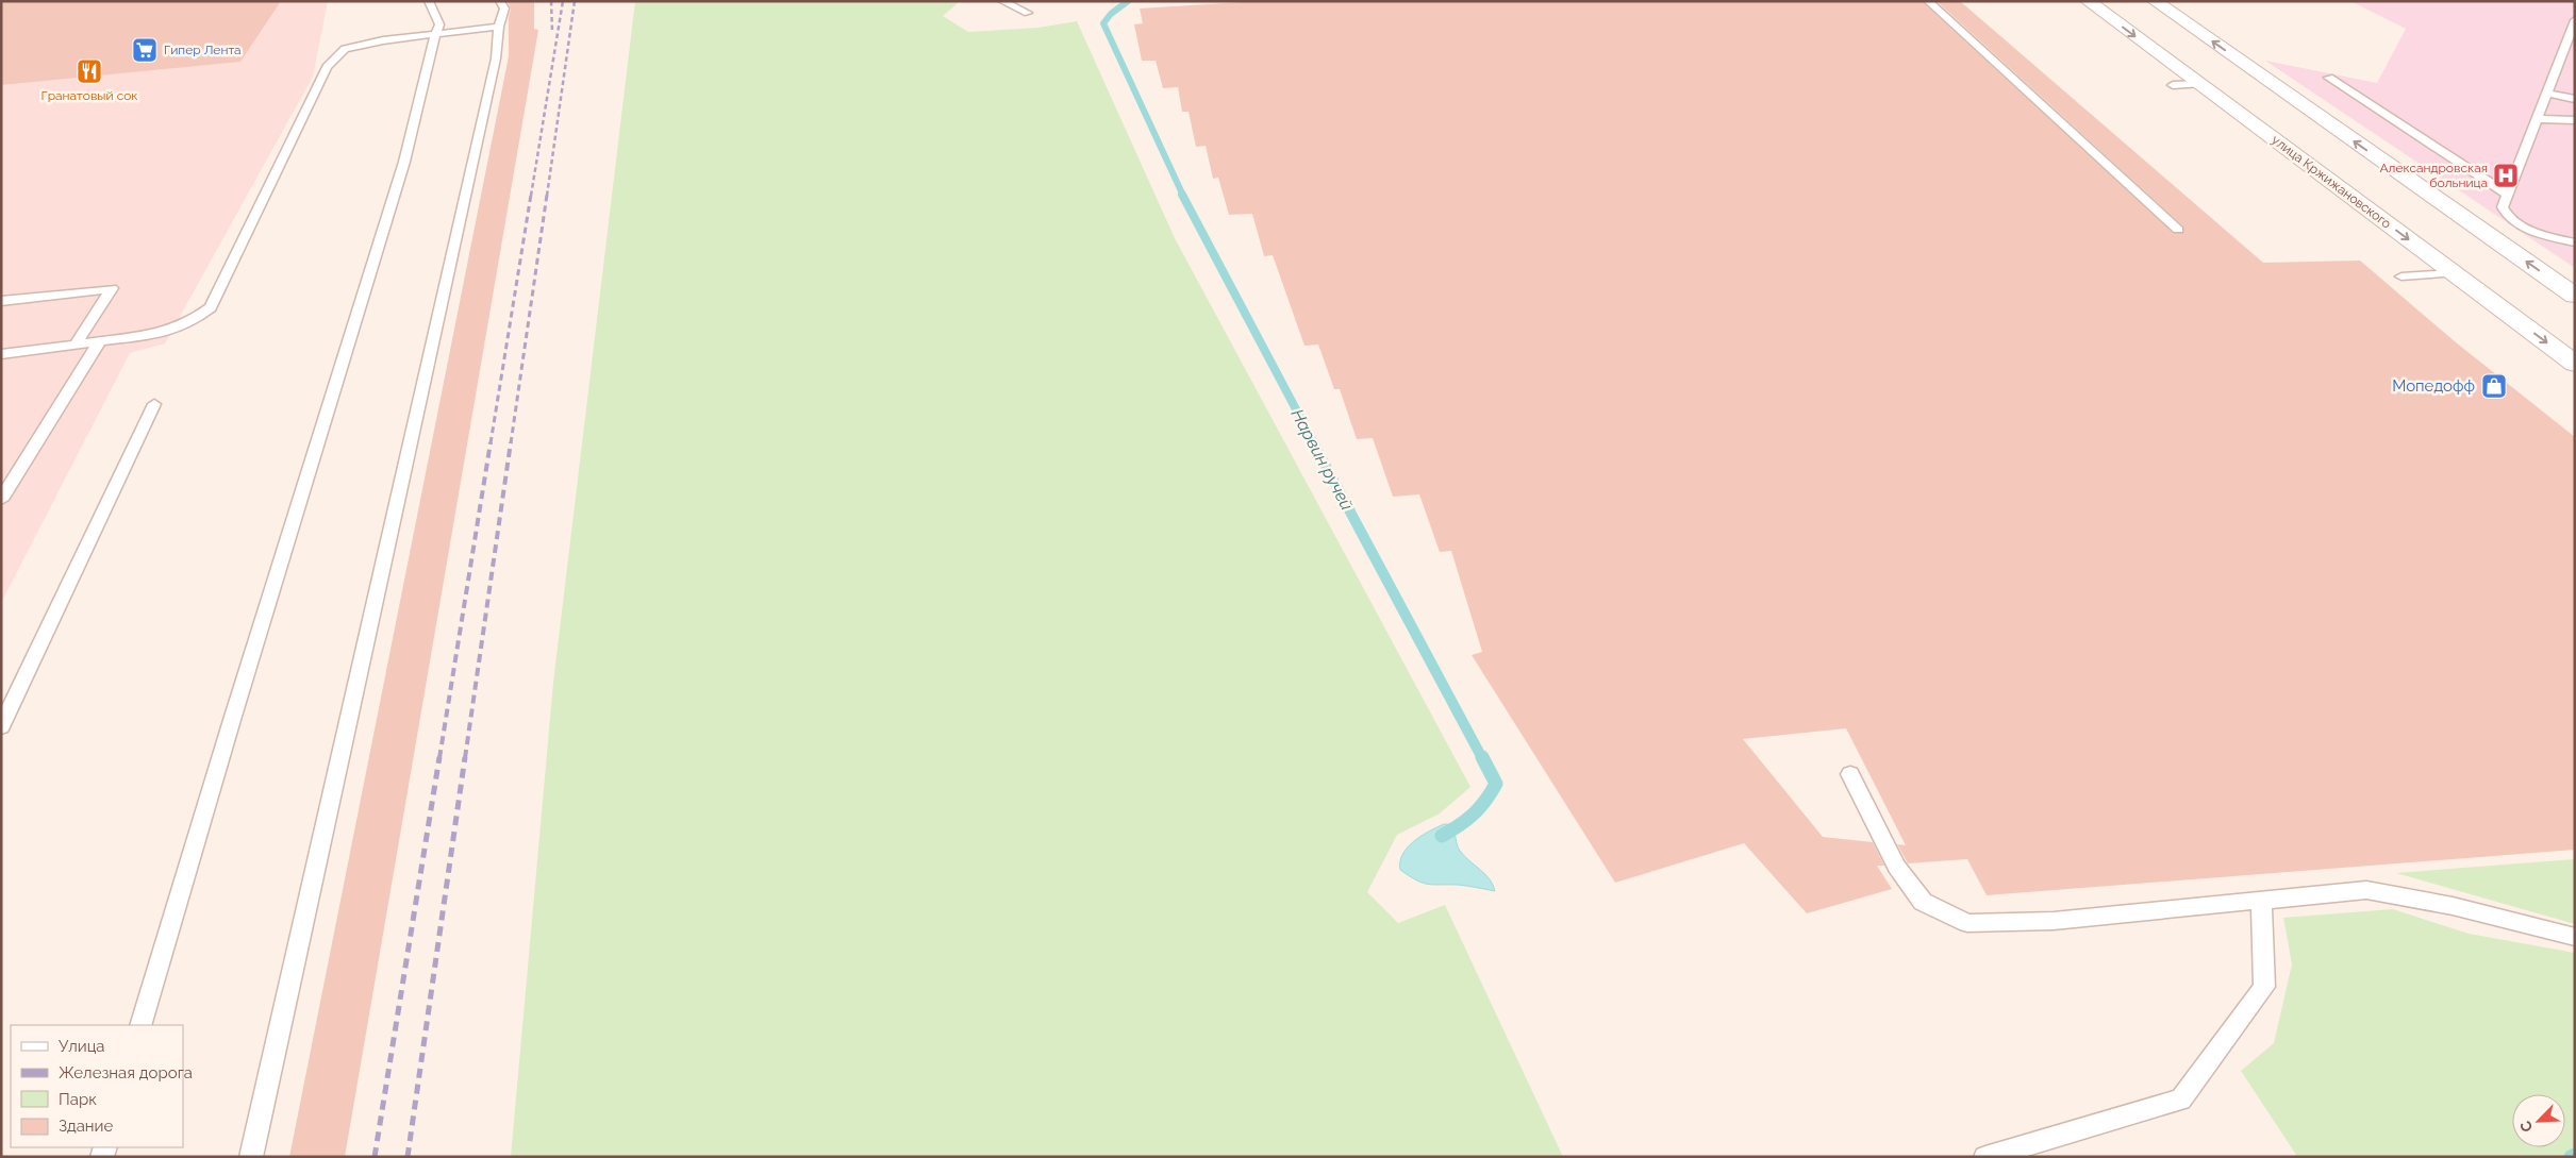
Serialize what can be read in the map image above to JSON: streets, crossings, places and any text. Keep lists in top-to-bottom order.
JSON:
{
  "streets": {
    "street": ["улица Кржижановского"]
  },
  "water": ["Нарвин ручей"],
  "places": {
    "supermarket": ["Гипер Лента"],
    "restaurant": ["Гранатовый сок"],
    "hospital": ["Александровская больница"],
    "shop": ["Мопедофф"]
  },
  "legend": [
    "Улица",
    "Железная дорога",
    "Парк",
    "Здание"
  ],
  "north": "bottom left"
}
